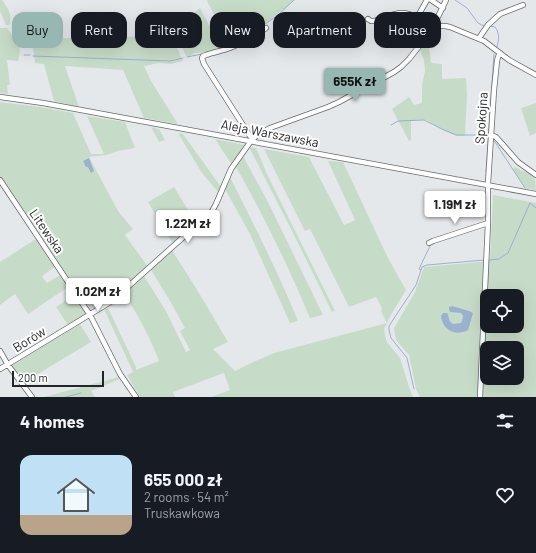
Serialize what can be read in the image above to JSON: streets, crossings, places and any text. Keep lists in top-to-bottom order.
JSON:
{
  "streets": {
    "street": [
      "Spokojna",
      "Aleja Warszawska",
      "Litewska",
      "Borów"
    ]
  },
  "crossings": [
    ["Spokojna", "Aleja Warszawska"],
    ["Aleja Warszawska", "Borów"],
    ["Litewska", "Borów"]
  ],
  "scale_bar": "200 m",
  "page": {
    "chip": [
      "Buy",
      "Rent",
      "Filters",
      "New",
      "Apartment",
      "House"
    ],
    "price": [
      "655K zł",
      "1.19M zł",
      "1.22M zł",
      "1.02M zł"
    ],
    "scale": "200 m",
    "heading": "4 homes",
    "list": [
      {
        "name": "655 000 zł",
        "note": "2 rooms · 54 m² · Truskawkowa"
      }
    ]
  }
}
